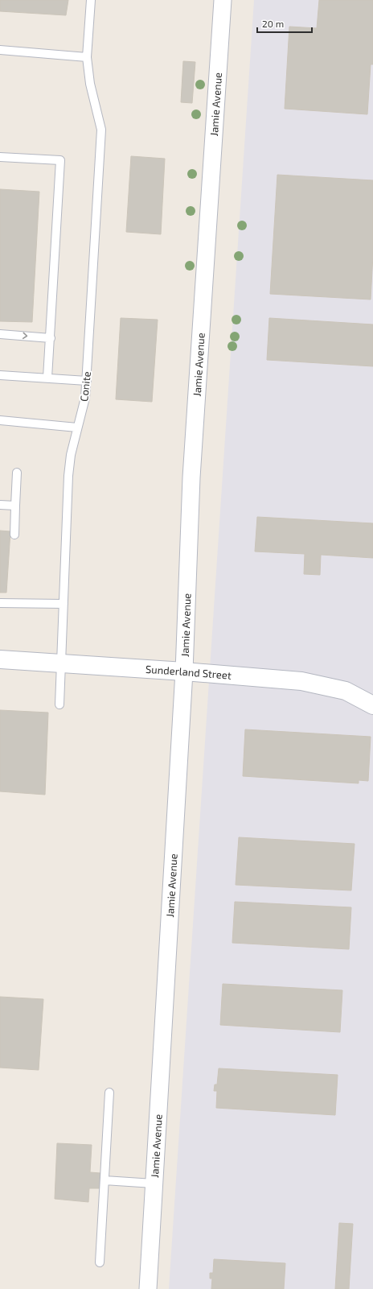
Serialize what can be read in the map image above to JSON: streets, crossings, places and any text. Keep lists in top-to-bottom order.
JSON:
{
  "streets": {
    "street": ["Jamie Avenue", "Sunderland Street"],
    "lane": ["Conite"]
  },
  "crossings": [
    ["Jamie Avenue", "Sunderland Street"],
    ["Conite", "Sunderland Street"]
  ],
  "scale_bar": "20 m"
}
